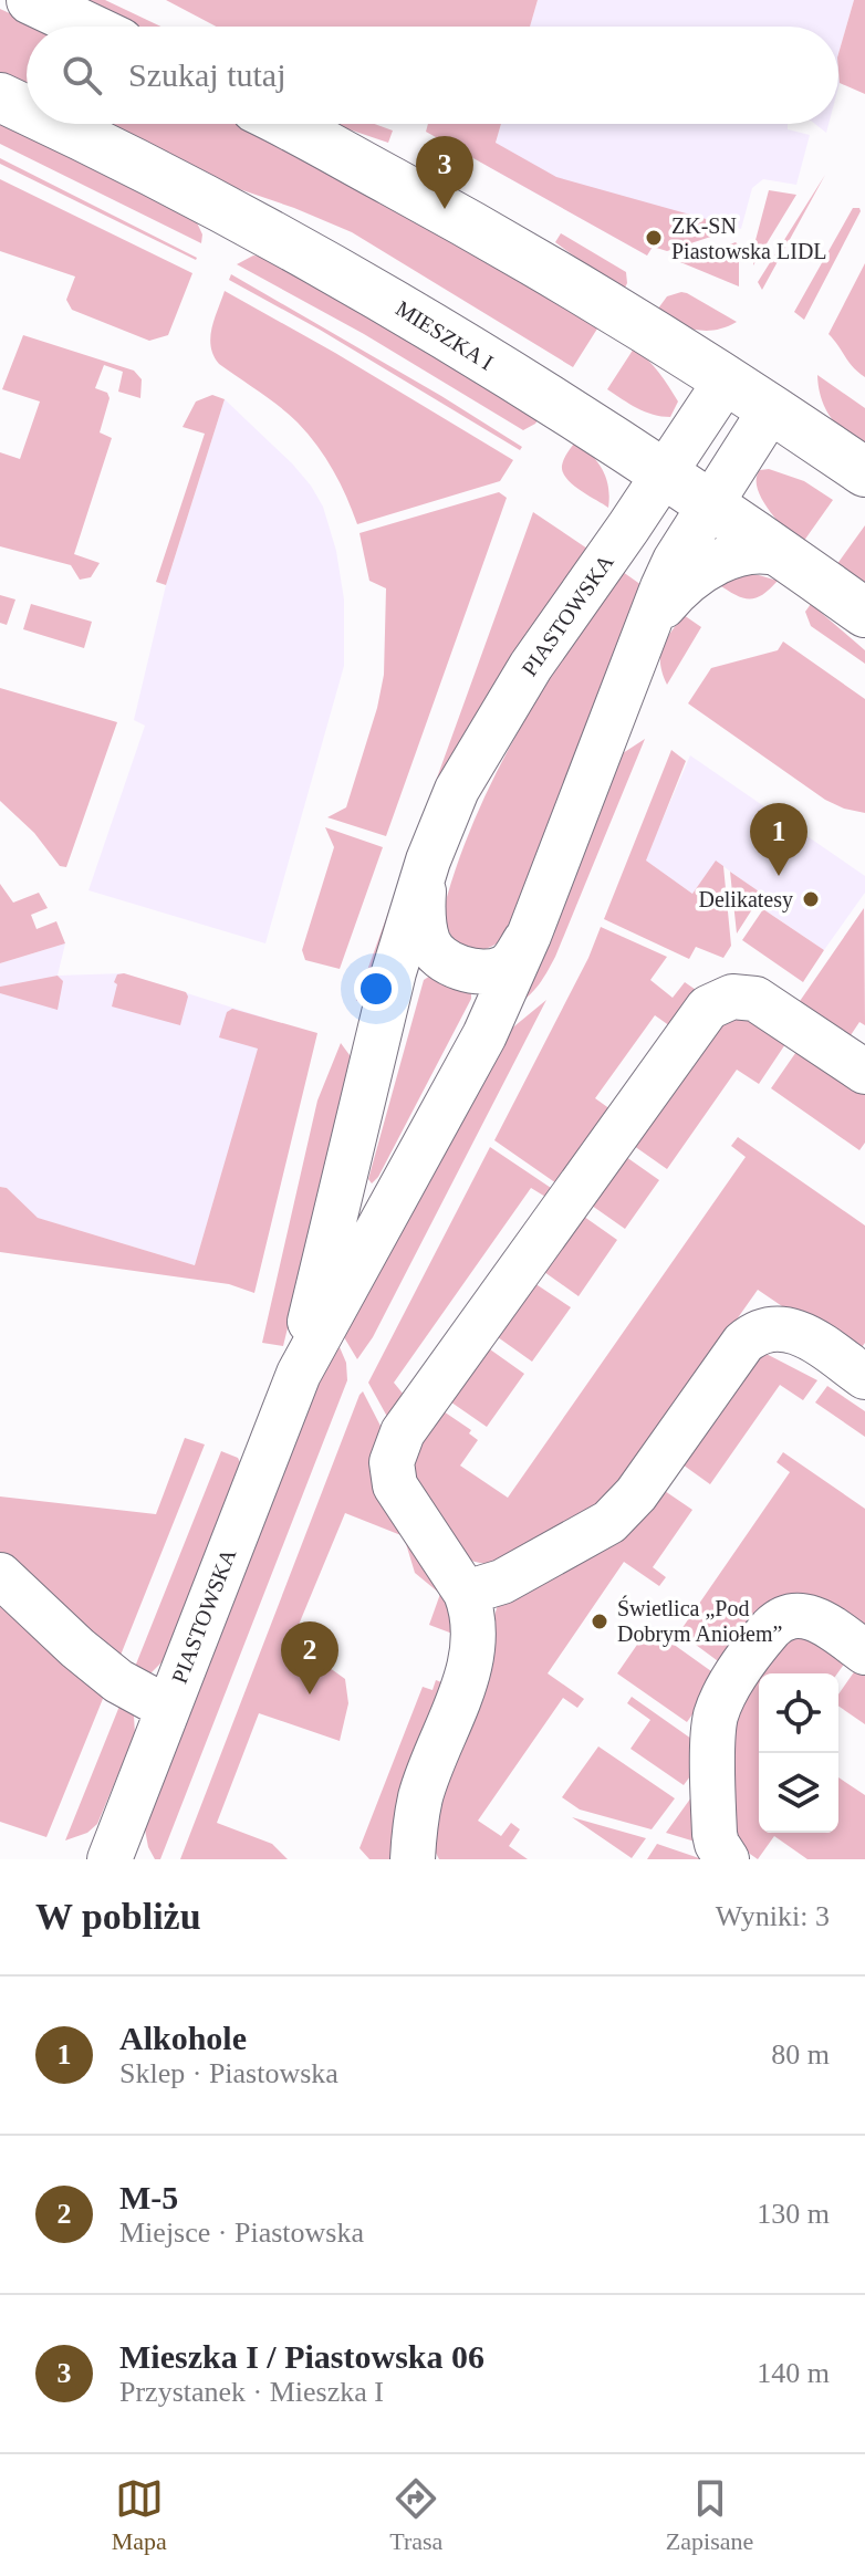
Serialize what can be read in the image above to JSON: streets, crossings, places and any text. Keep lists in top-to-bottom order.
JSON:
{
  "streets": {
    "street": ["MIESZKA I", "PIASTOWSKA"]
  },
  "crossings": [
    ["MIESZKA I", "PIASTOWSKA"]
  ],
  "places": ["ZK-SN Piastowska LIDL", "Delikatesy", "Świetlica „Pod Dobrym Aniołem”"],
  "page": {
    "search": "Szukaj tutaj",
    "pins": ["3", "1", "2"],
    "heading": ["W pobliżu", "Wyniki: 3"],
    "list": [
      {
        "mark": "1",
        "name": "Alkohole",
        "note": "Sklep · Piastowska",
        "value": "80 m"
      },
      {
        "mark": "2",
        "name": "M-5",
        "note": "Miejsce · Piastowska",
        "value": "130 m"
      },
      {
        "mark": "3",
        "name": "Mieszka I / Piastowska 06",
        "note": "Przystanek · Mieszka I",
        "value": "140 m"
      }
    ],
    "nav": ["Mapa", "Trasa", "Zapisane"]
  }
}
